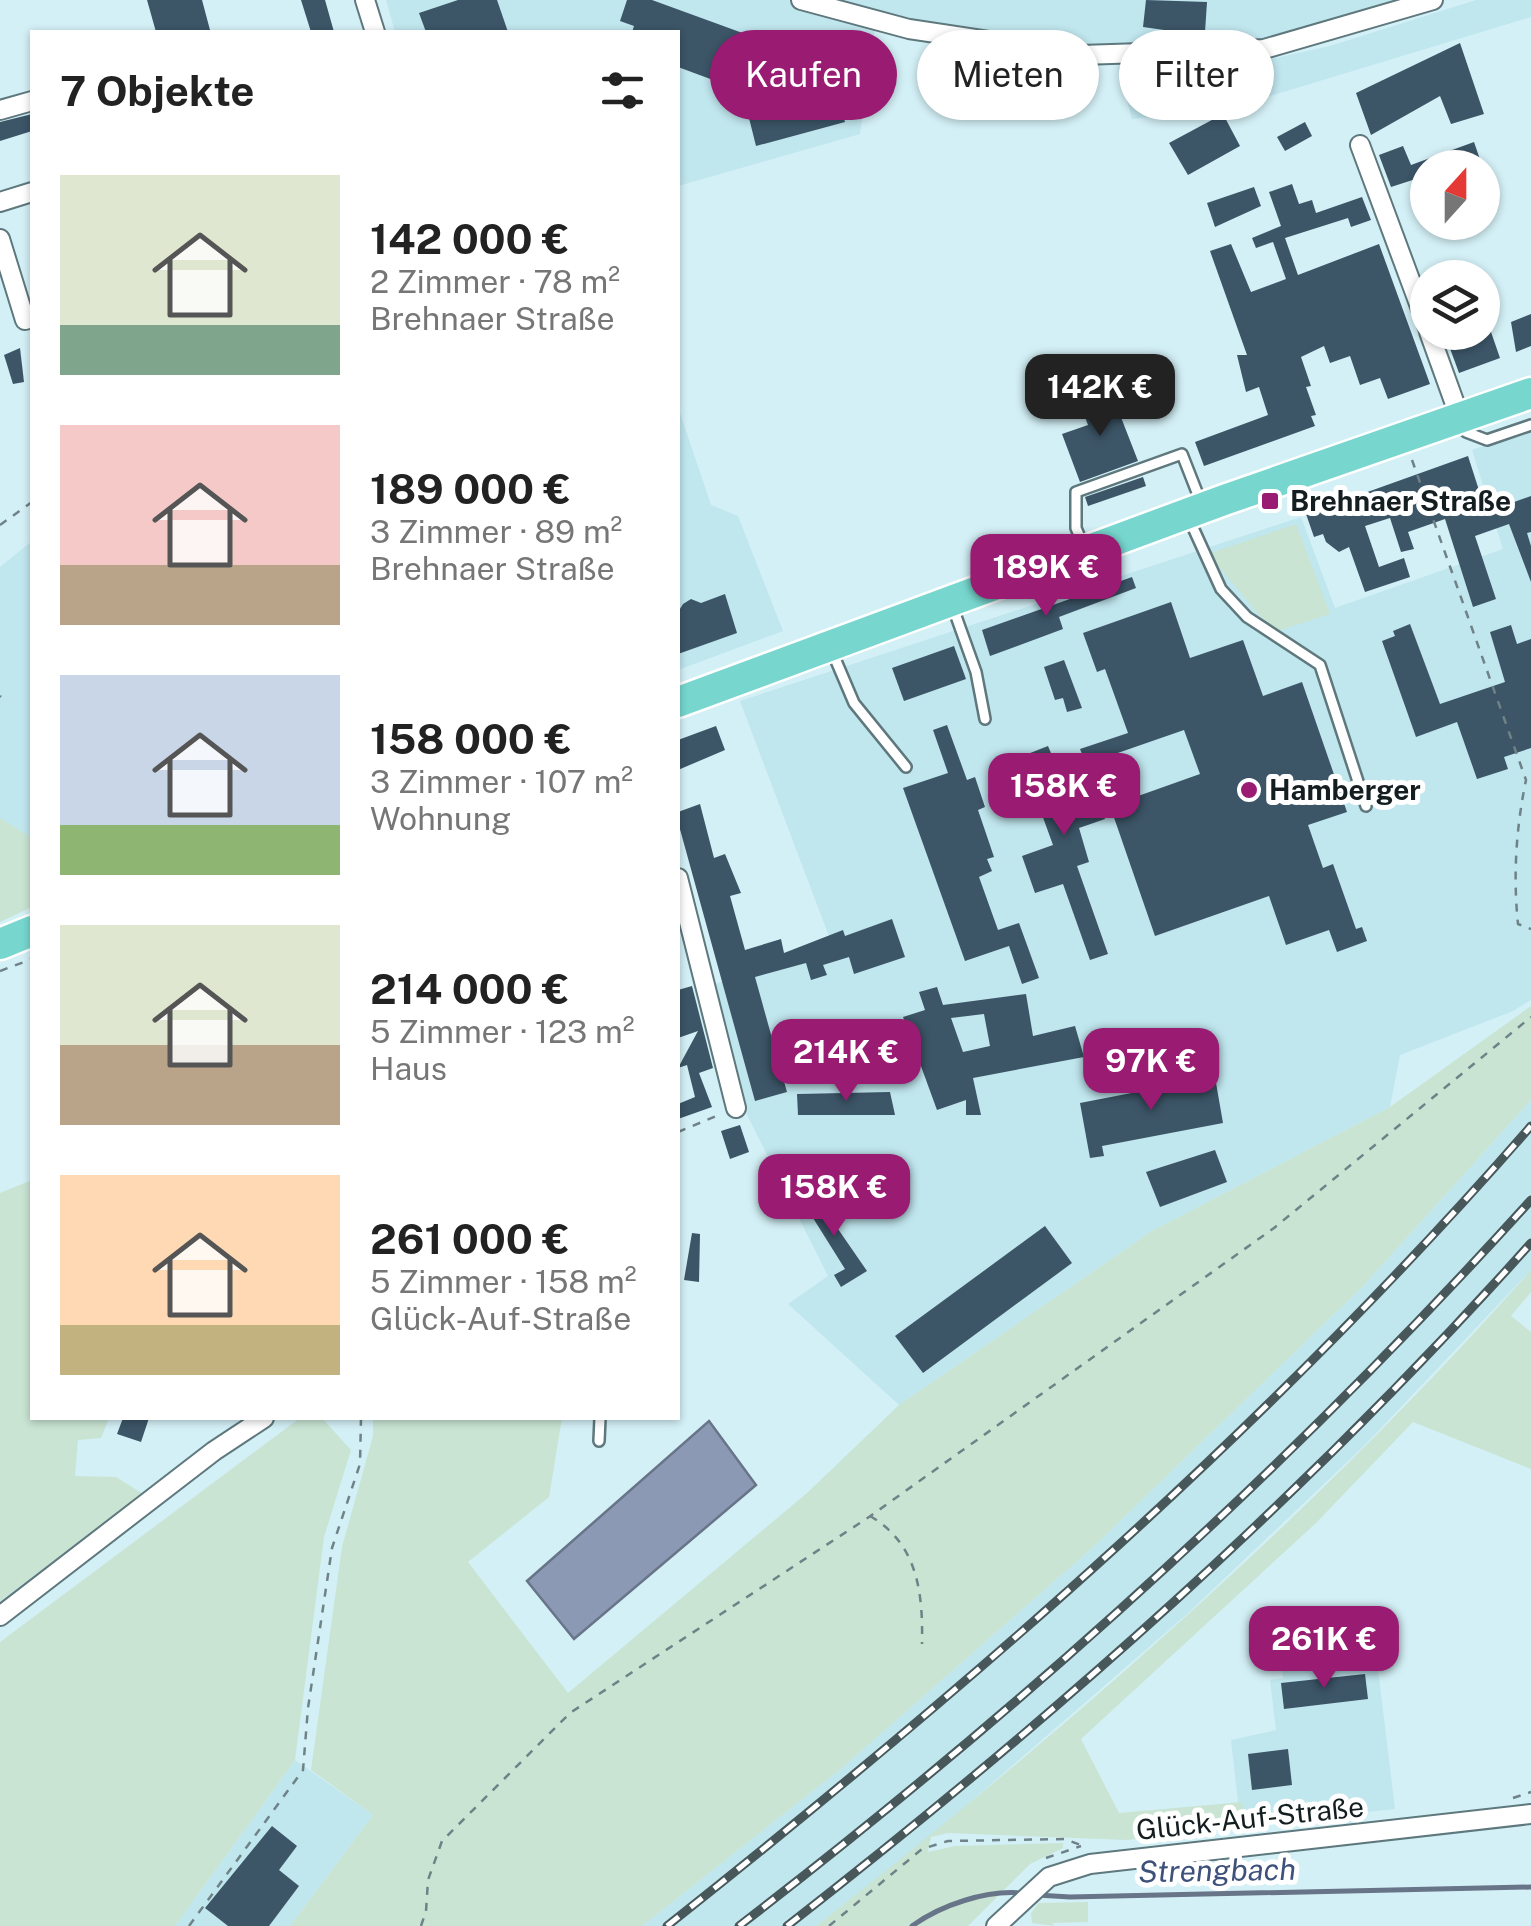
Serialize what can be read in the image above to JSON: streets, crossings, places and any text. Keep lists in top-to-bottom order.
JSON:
{
  "streets": {
    "street": ["Glück-Auf-Straße"]
  },
  "water": ["Strengbach"],
  "places": {
    "transit": ["Brehnaer Straße"],
    "other": ["Hamberger"]
  },
  "north": "top",
  "page": {
    "chip": ["Kaufen", "Mieten", "Filter"],
    "heading": "7 Objekte",
    "list": [
      {
        "name": "142 000 €",
        "note": "2 Zimmer · 78 m² · Brehnaer Straße"
      },
      {
        "name": "189 000 €",
        "note": "3 Zimmer · 89 m² · Brehnaer Straße"
      },
      {
        "name": "158 000 €",
        "note": "3 Zimmer · 107 m² · Wohnung"
      },
      {
        "name": "214 000 €",
        "note": "5 Zimmer · 123 m² · Haus"
      },
      {
        "name": "261 000 €",
        "note": "5 Zimmer · 158 m² · Glück-Auf-Straße"
      }
    ],
    "price": [
      "142K €",
      "189K €",
      "158K €",
      "214K €",
      "97K €",
      "158K €",
      "261K €"
    ]
  }
}
